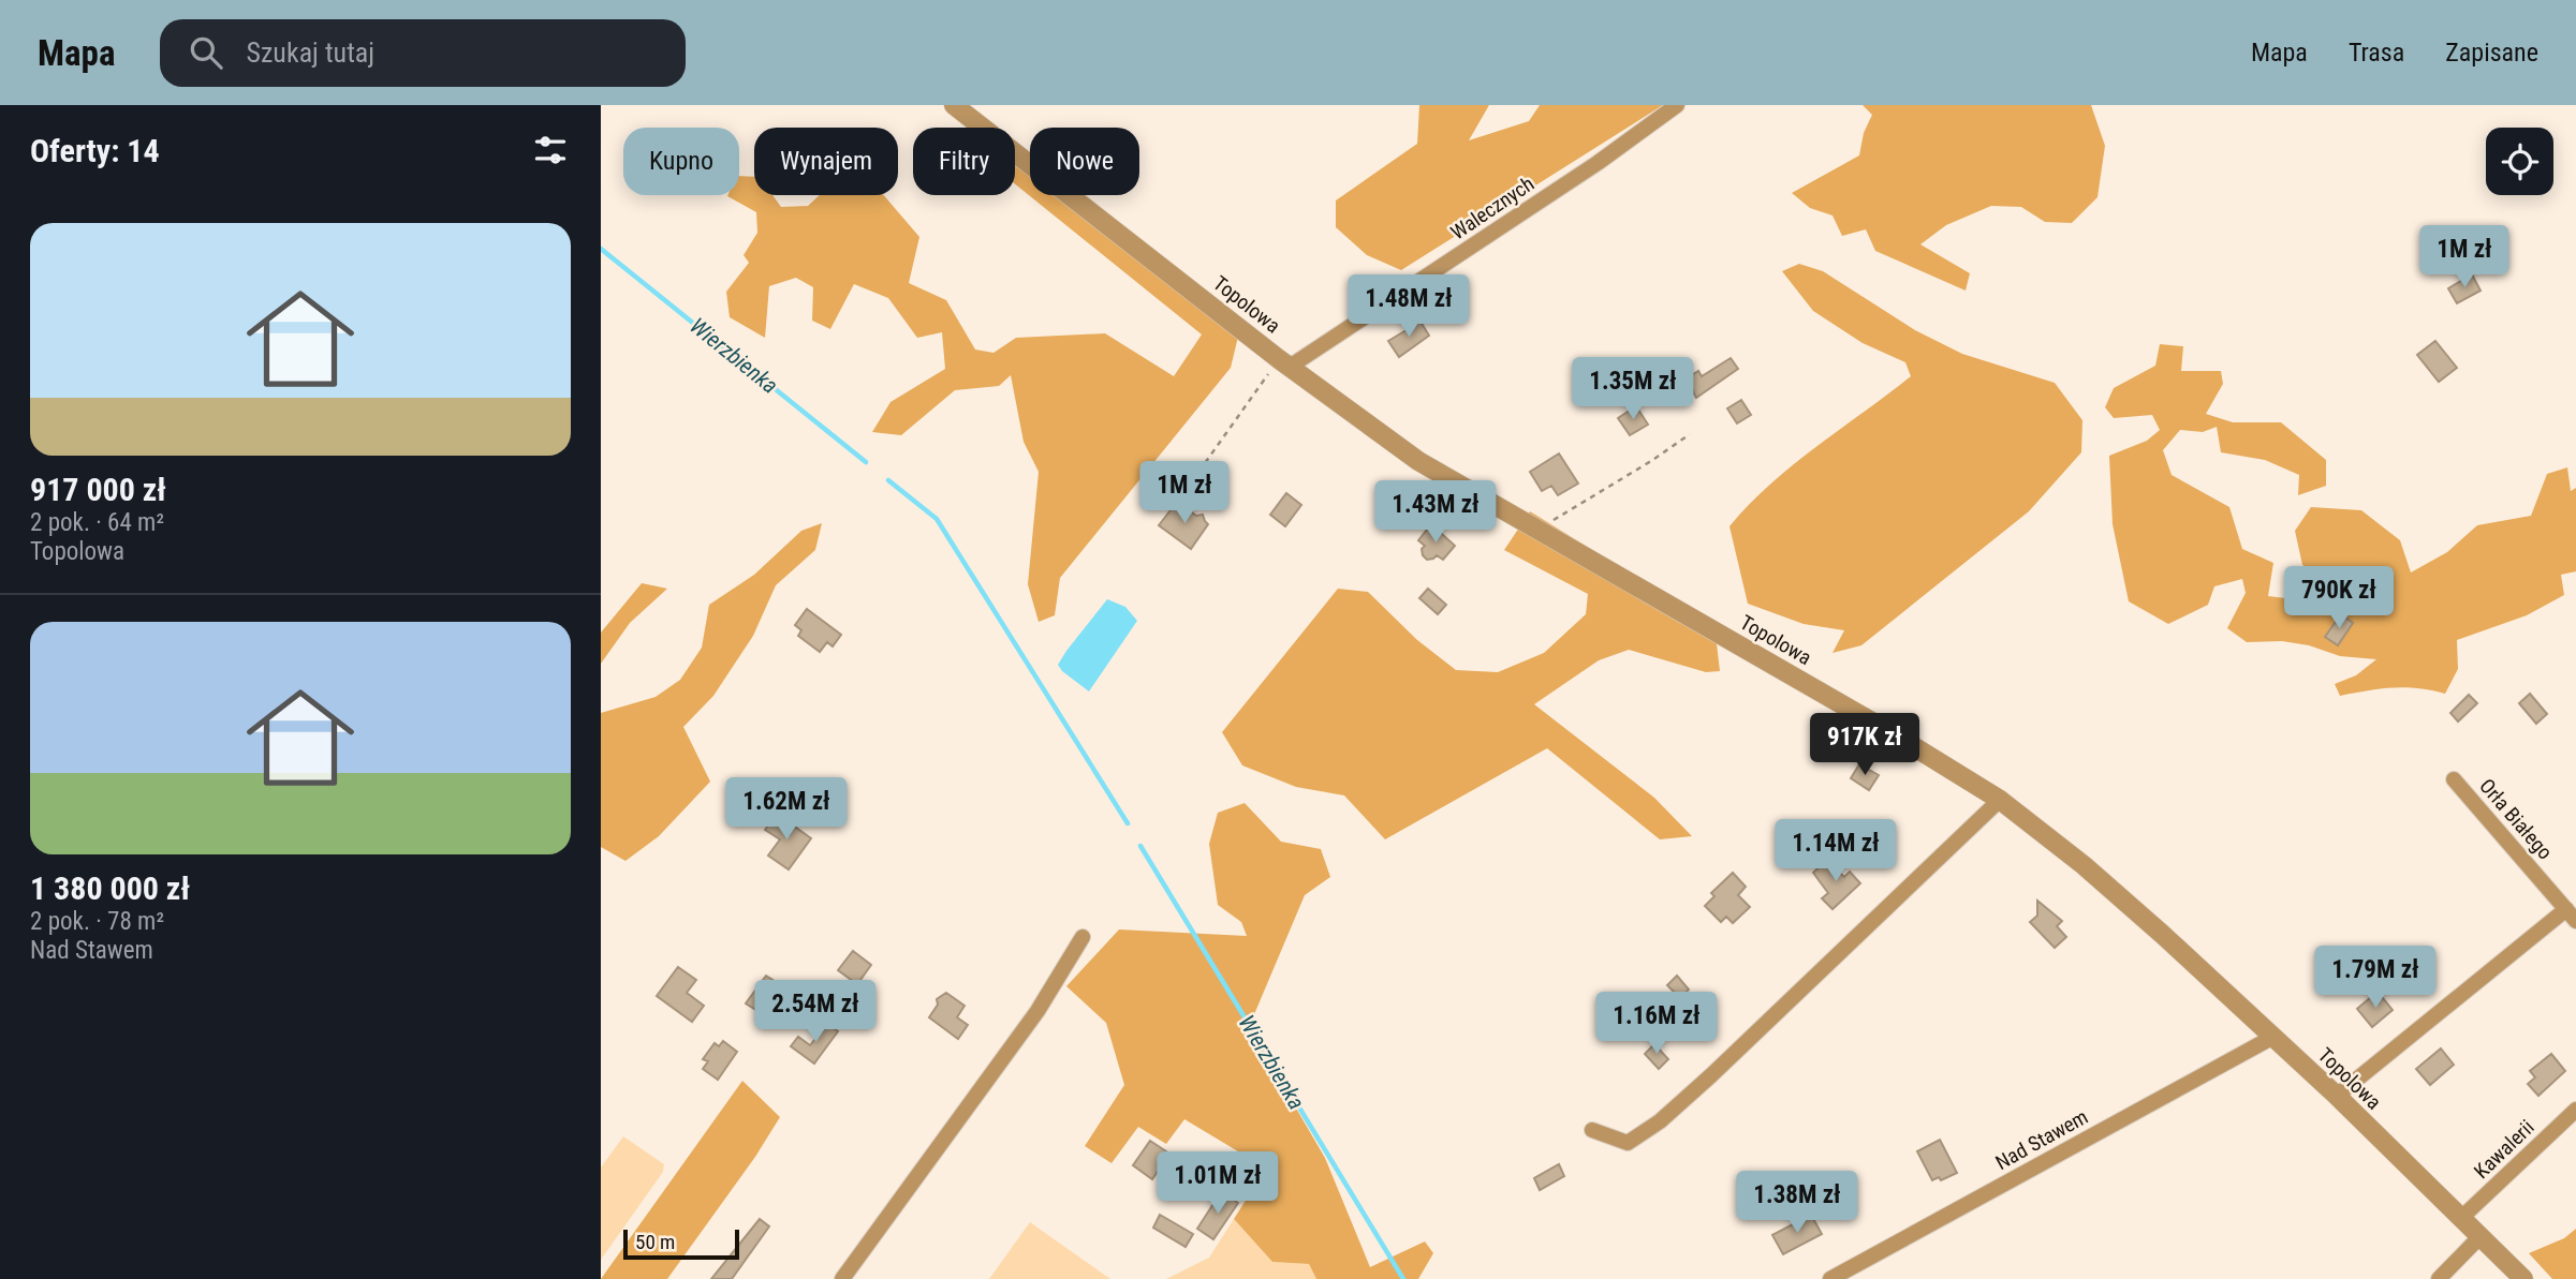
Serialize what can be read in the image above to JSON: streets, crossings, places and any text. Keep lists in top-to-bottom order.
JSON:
{
  "streets": {
    "street": [
      "Walecznych",
      "Topolowa",
      "Orła Białego",
      "Nad Stawem",
      "Kawalerii"
    ]
  },
  "crossings": [
    ["Walecznych", "Topolowa"],
    ["Topolowa", "Nad Stawem"],
    ["Topolowa", "Kawalerii"]
  ],
  "water": ["Wierzbienka"],
  "scale_bar": "50 m",
  "page": {
    "header": "Mapa",
    "search": "Szukaj tutaj",
    "nav": ["Mapa", "Trasa", "Zapisane"],
    "heading": "Oferty: 14",
    "chip": [
      "Kupno",
      "Wynajem",
      "Filtry",
      "Nowe"
    ],
    "list": [
      {
        "name": "917 000 zł",
        "note": "2 pok. · 64 m² · Topolowa"
      },
      {
        "name": "1 380 000 zł",
        "note": "2 pok. · 78 m² · Nad Stawem"
      }
    ],
    "price": [
      "1M zł",
      "1.48M zł",
      "1.35M zł",
      "1M zł",
      "1.43M zł",
      "790K zł",
      "917K zł",
      "1.62M zł",
      "1.14M zł",
      "1.79M zł",
      "2.54M zł",
      "1.16M zł",
      "1.01M zł",
      "1.38M zł"
    ],
    "scale": "50 m"
  }
}
